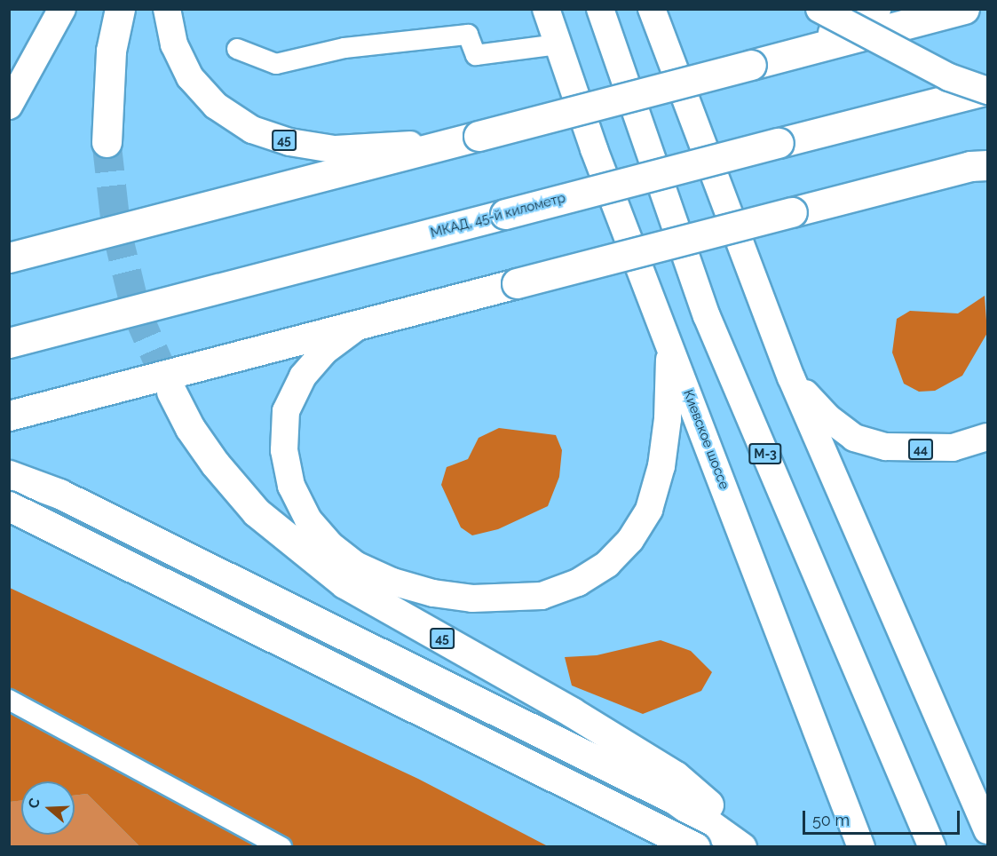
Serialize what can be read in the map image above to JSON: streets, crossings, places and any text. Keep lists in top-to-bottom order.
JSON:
{
  "streets": {
    "highway": ["45", "МКАД, 45-й километр"],
    "main road": ["Киевское шоссе", "44", "М-3"]
  },
  "scale_bar": "50 m",
  "north": "left"
}
